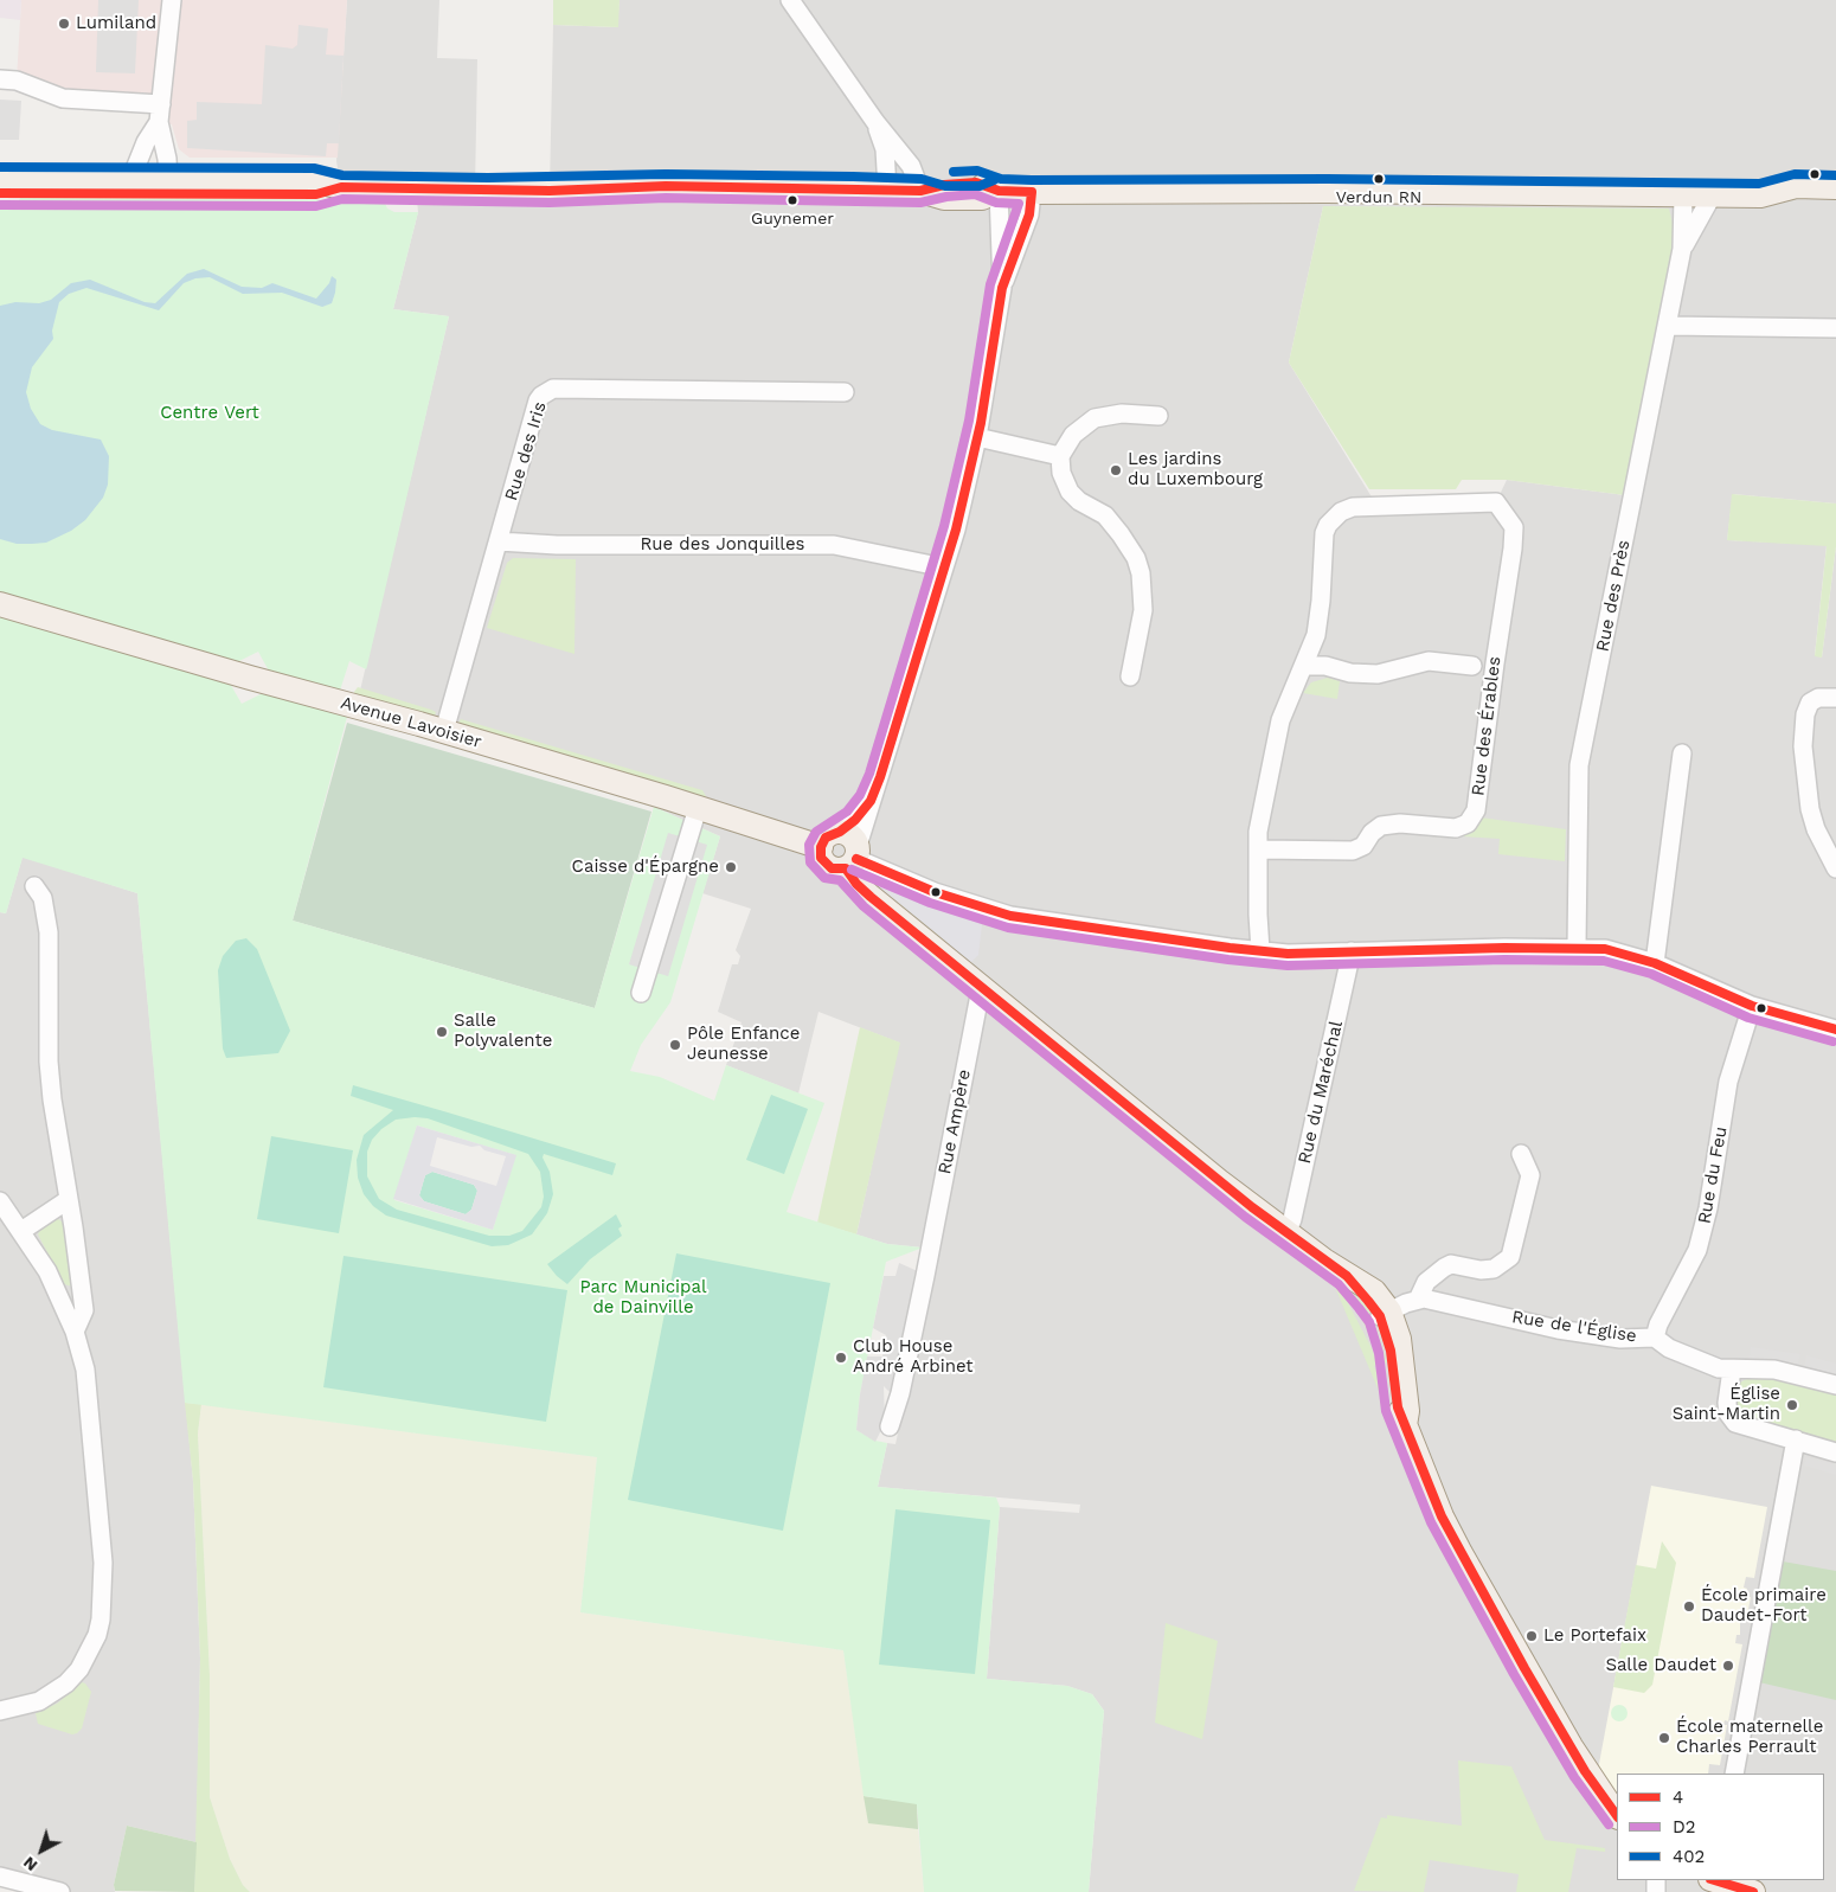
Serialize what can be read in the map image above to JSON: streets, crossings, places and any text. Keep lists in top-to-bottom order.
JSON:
{
  "streets": {
    "main road": ["Avenue Lavoisier"],
    "street": [
      "Rue des Iris",
      "Rue des Jonquilles",
      "Rue des Près",
      "Rue des Érables",
      "Rue du Maréchal",
      "Rue Ampère",
      "Rue du Feu",
      "Rue de l'Église"
    ]
  },
  "crossings": [
    ["Rue des Iris", "Rue des Jonquilles"],
    ["Rue des Iris", "Avenue Lavoisier"],
    ["Rue du Feu", "Rue de l'Église"]
  ],
  "parks": ["Centre Vert", "Parc Municipal de Dainville"],
  "places": [
    "Lumiland",
    "Verdun RN",
    "Guynemer",
    "Les jardins du Luxembourg",
    "Caisse d'Épargne",
    "Salle Polyvalente",
    "Pôle Enfance Jeunesse",
    "Club House André Arbinet",
    "Église Saint-Martin",
    "École primaire Daudet-Fort",
    "Le Portefaix",
    "Salle Daudet",
    "École maternelle Charles Perrault"
  ],
  "lines": ["transit line 402", "transit line 4", "transit line D2"],
  "legend": ["4", "D2", "402"],
  "north": "bottom left"
}
